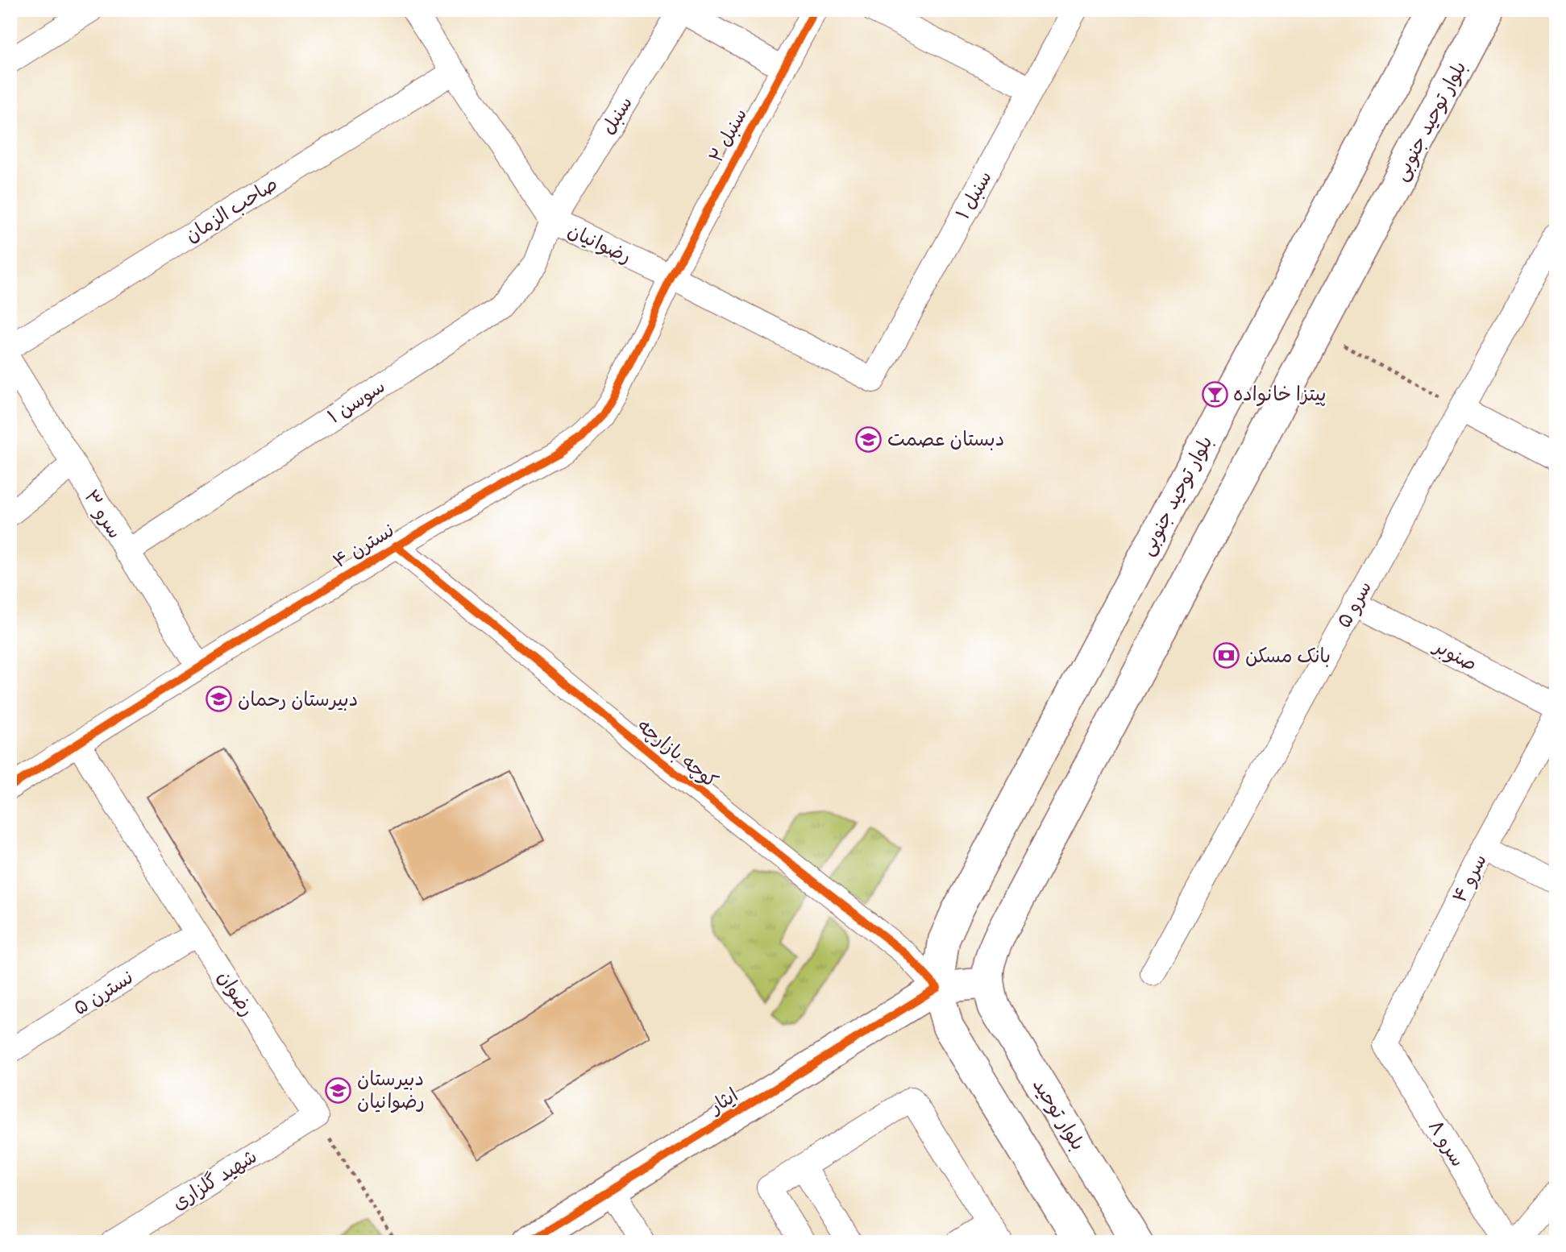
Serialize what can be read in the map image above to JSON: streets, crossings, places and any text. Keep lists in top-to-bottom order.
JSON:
{
  "streets": {
    "main road": ["بلوار توحید جنوبی", "ایثار", "بلوار توحید"],
    "street": [
      "سنبل",
      "سنبل ۲",
      "سنبل ۱",
      "صاحب الزمان",
      "رضوانیان",
      "سوسن ۱",
      "سرو ۳",
      "نسترن ۴",
      "سرو ۵",
      "صنوبر",
      "کوچه بازارچه",
      "سرو ۴",
      "نسترن ۵",
      "رضوان",
      "سرو ۸",
      "شهید گلزاری"
    ]
  },
  "crossings": [
    ["سنبل", "رضوانیان"],
    ["سنبل", "سوسن ۱"],
    ["بلوار توحید جنوبی", "کوچه بازارچه"],
    ["بلوار توحید جنوبی", "ایثار"],
    ["بلوار توحید جنوبی", "بلوار توحید"],
    ["سنبل ۲", "رضوانیان"],
    ["سنبل ۲", "نسترن ۴"],
    ["سنبل ۱", "رضوانیان"],
    ["صاحب الزمان", "رضوانیان"],
    ["رضوانیان", "سوسن ۱"],
    ["رضوانیان", "نسترن ۴"],
    ["سوسن ۱", "سرو ۳"],
    ["سرو ۳", "نسترن ۴"],
    ["نسترن ۴", "کوچه بازارچه"],
    ["نسترن ۴", "رضوان"],
    ["سرو ۵", "صنوبر"],
    ["کوچه بازارچه", "ایثار"],
    ["سرو ۴", "سرو ۸"],
    ["نسترن ۵", "رضوان"],
    ["رضوان", "شهید گلزاری"]
  ],
  "places": {
    "bar": ["پیتزا خانواده"],
    "school or university": ["دبستان عصمت", "دبیرستان رحمان", "دبیرستان رضوانیان"],
    "bank": ["بانک مسکن"]
  }
}
